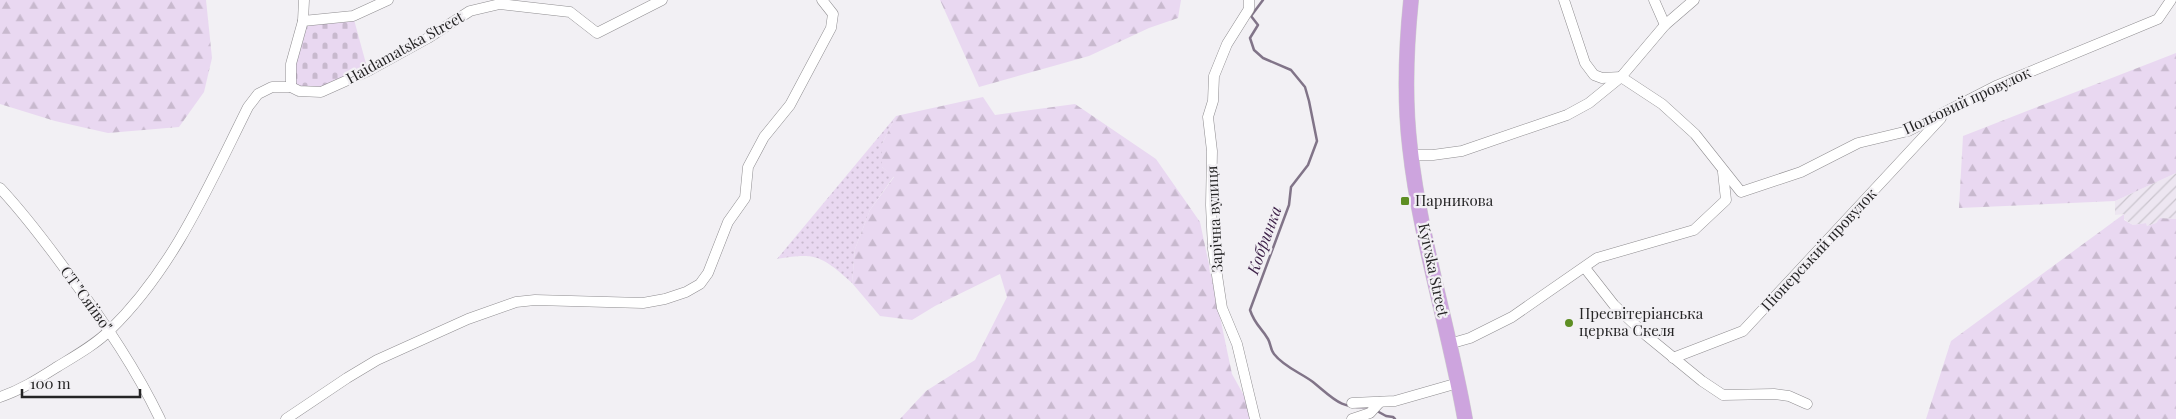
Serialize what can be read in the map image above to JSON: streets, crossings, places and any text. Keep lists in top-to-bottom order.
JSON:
{
  "streets": {
    "main road": ["Kyivska Street"],
    "street": [
      "Haidamatska Street",
      "Польовий провулок",
      "Зарічна вулиця",
      "Піонерський провулок",
      "СТ \"Сяйво\""
    ]
  },
  "crossings": [
    ["Польовий провулок", "Піонерський провулок"]
  ],
  "water": ["Кобринка"],
  "places": {
    "transit": ["Парникова"],
    "other": ["Пресвітеріанська церква Скеля"]
  },
  "scale_bar": "100 m"
}
